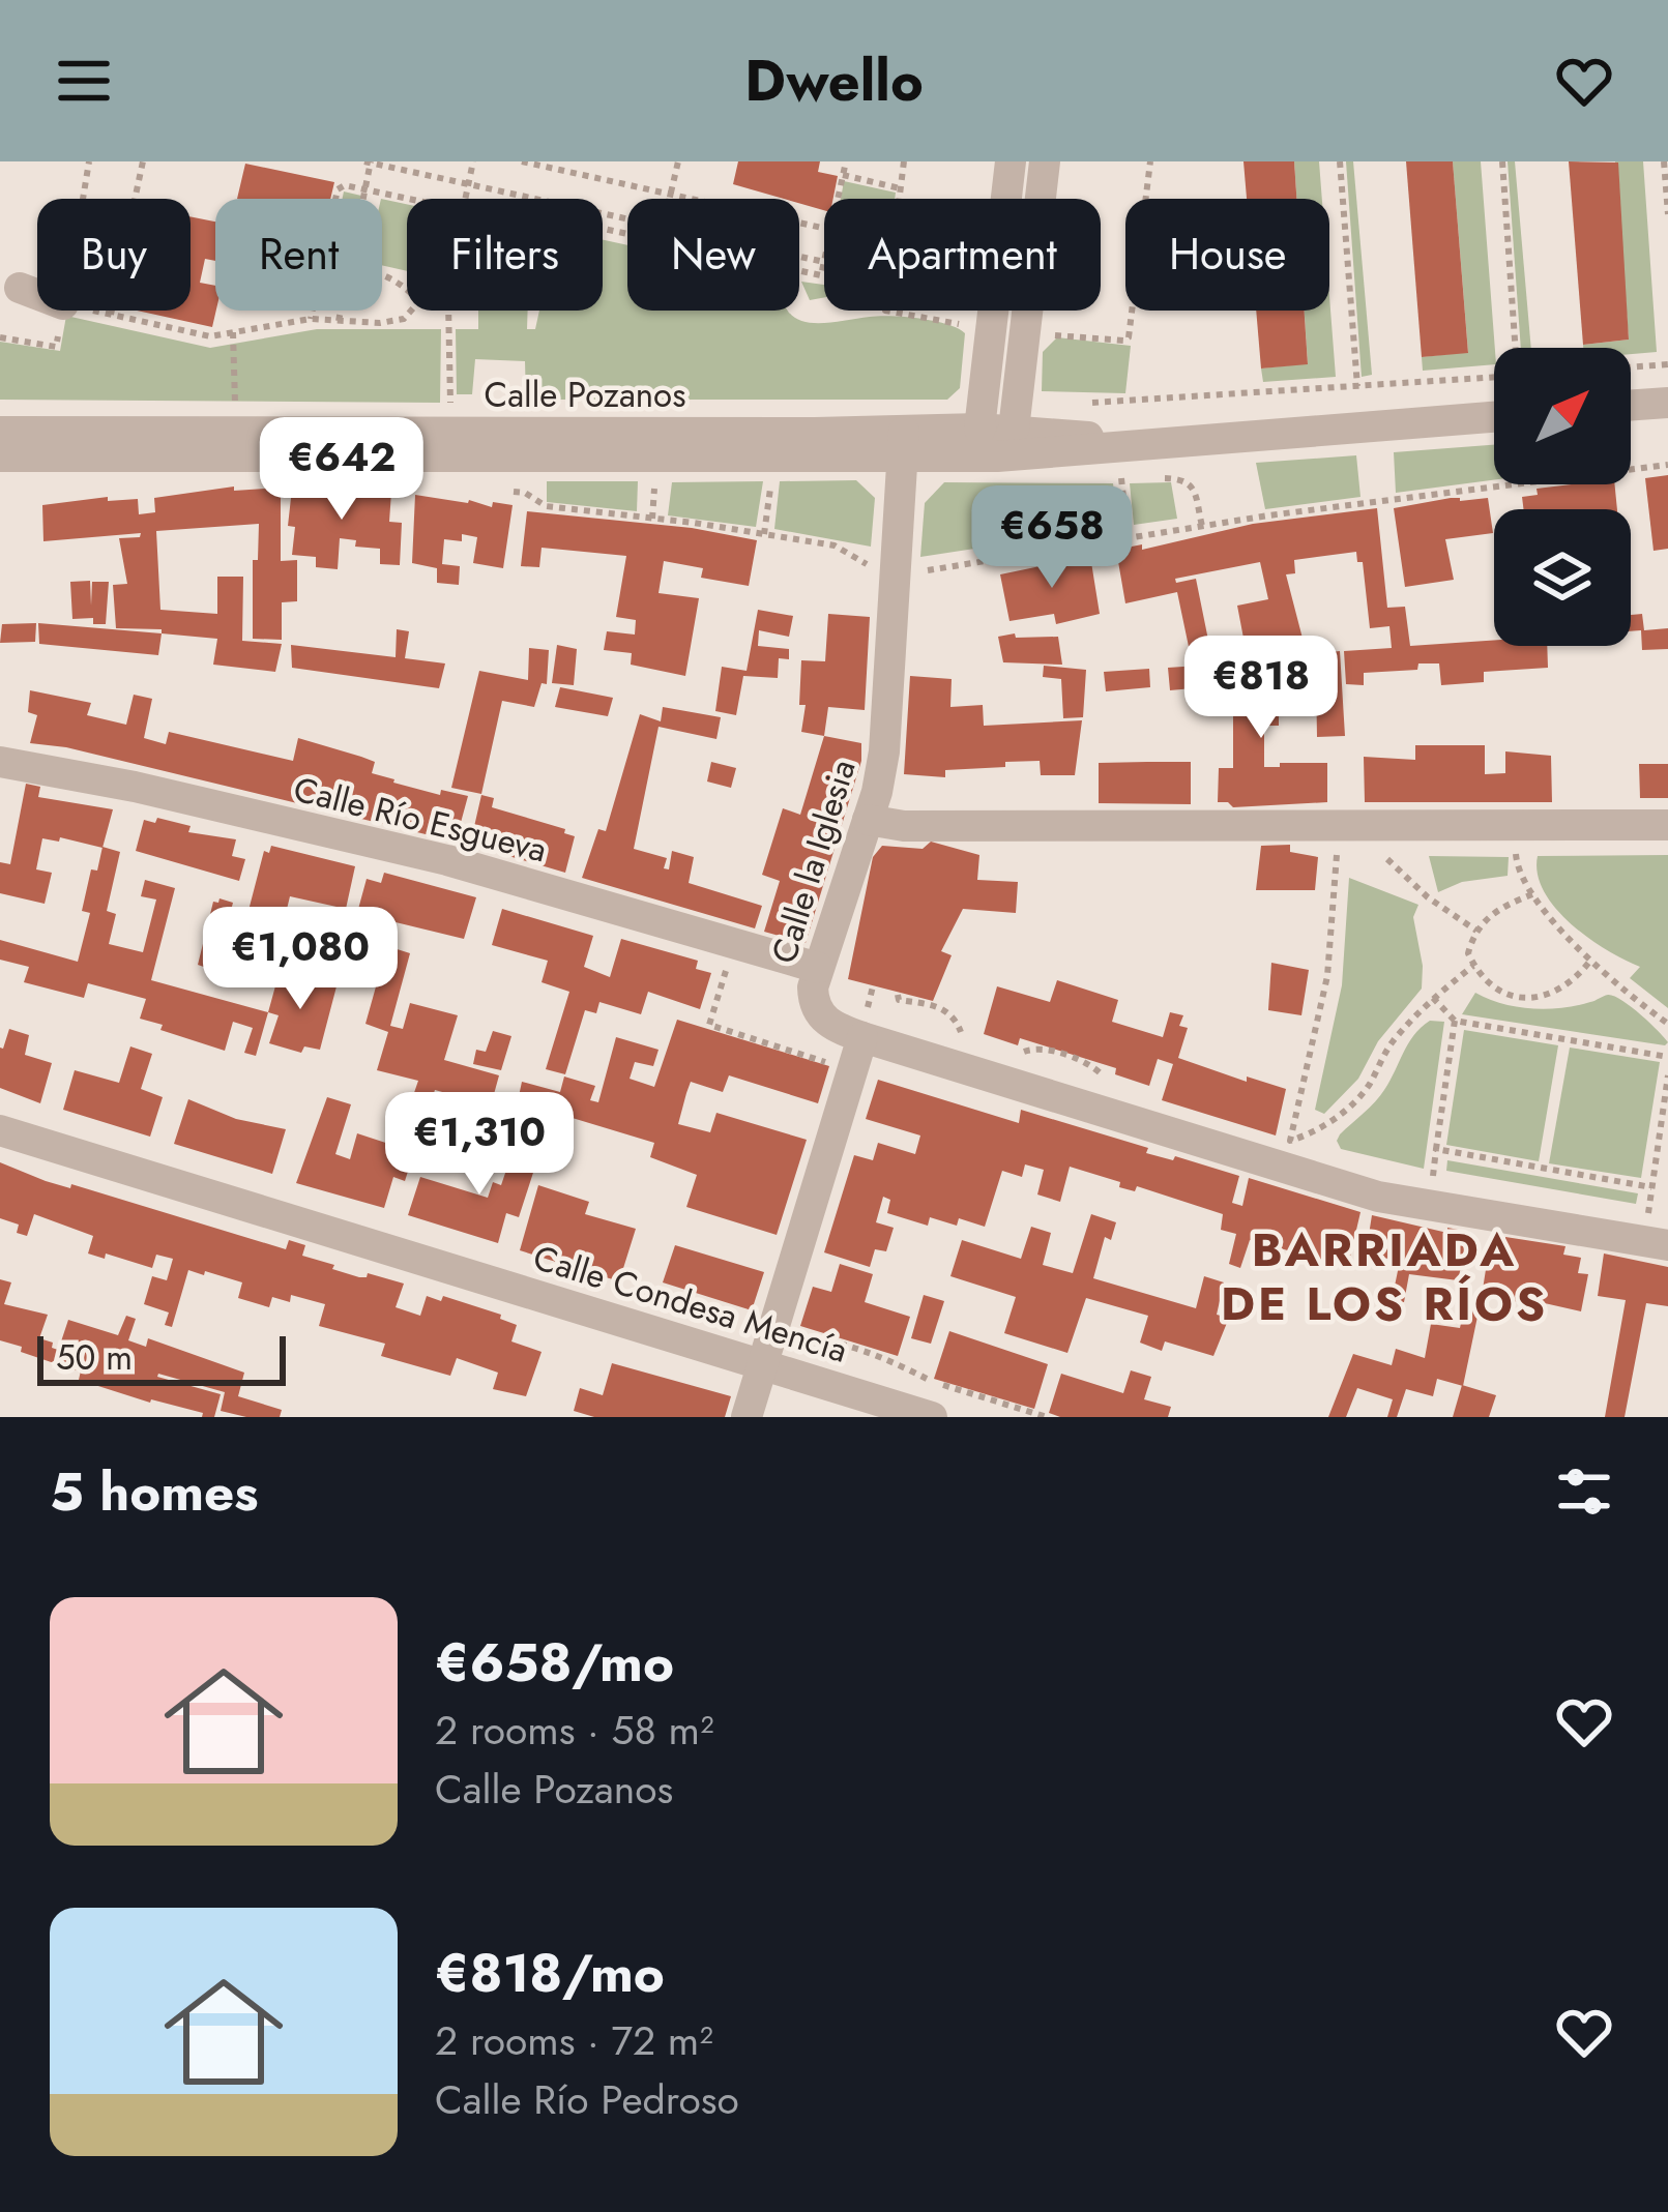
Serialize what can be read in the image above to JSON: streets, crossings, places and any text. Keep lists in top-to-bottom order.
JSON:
{
  "streets": {
    "street": [
      "Calle Pozanos",
      "Calle Río Esgueva",
      "Calle la Iglesia",
      "Calle Condesa Mencía"
    ]
  },
  "crossings": [
    ["Calle Pozanos", "Calle la Iglesia"],
    ["Calle Río Esgueva", "Calle la Iglesia"]
  ],
  "districts": ["BARRIADA DE LOS RÍOS"],
  "scale_bar": "50 m",
  "north": "top right",
  "page": {
    "header": "Dwello",
    "chip": [
      "Buy",
      "Rent",
      "Filters",
      "New",
      "Apartment",
      "House"
    ],
    "price": [
      "€642",
      "€658",
      "€818",
      "€1,080",
      "€1,310"
    ],
    "scale": "50 m",
    "heading": "5 homes",
    "list": [
      {
        "name": "€658/mo",
        "note": "2 rooms · 58 m² · Calle Pozanos"
      },
      {
        "name": "€818/mo",
        "note": "2 rooms · 72 m² · Calle Río Pedroso"
      }
    ]
  }
}
